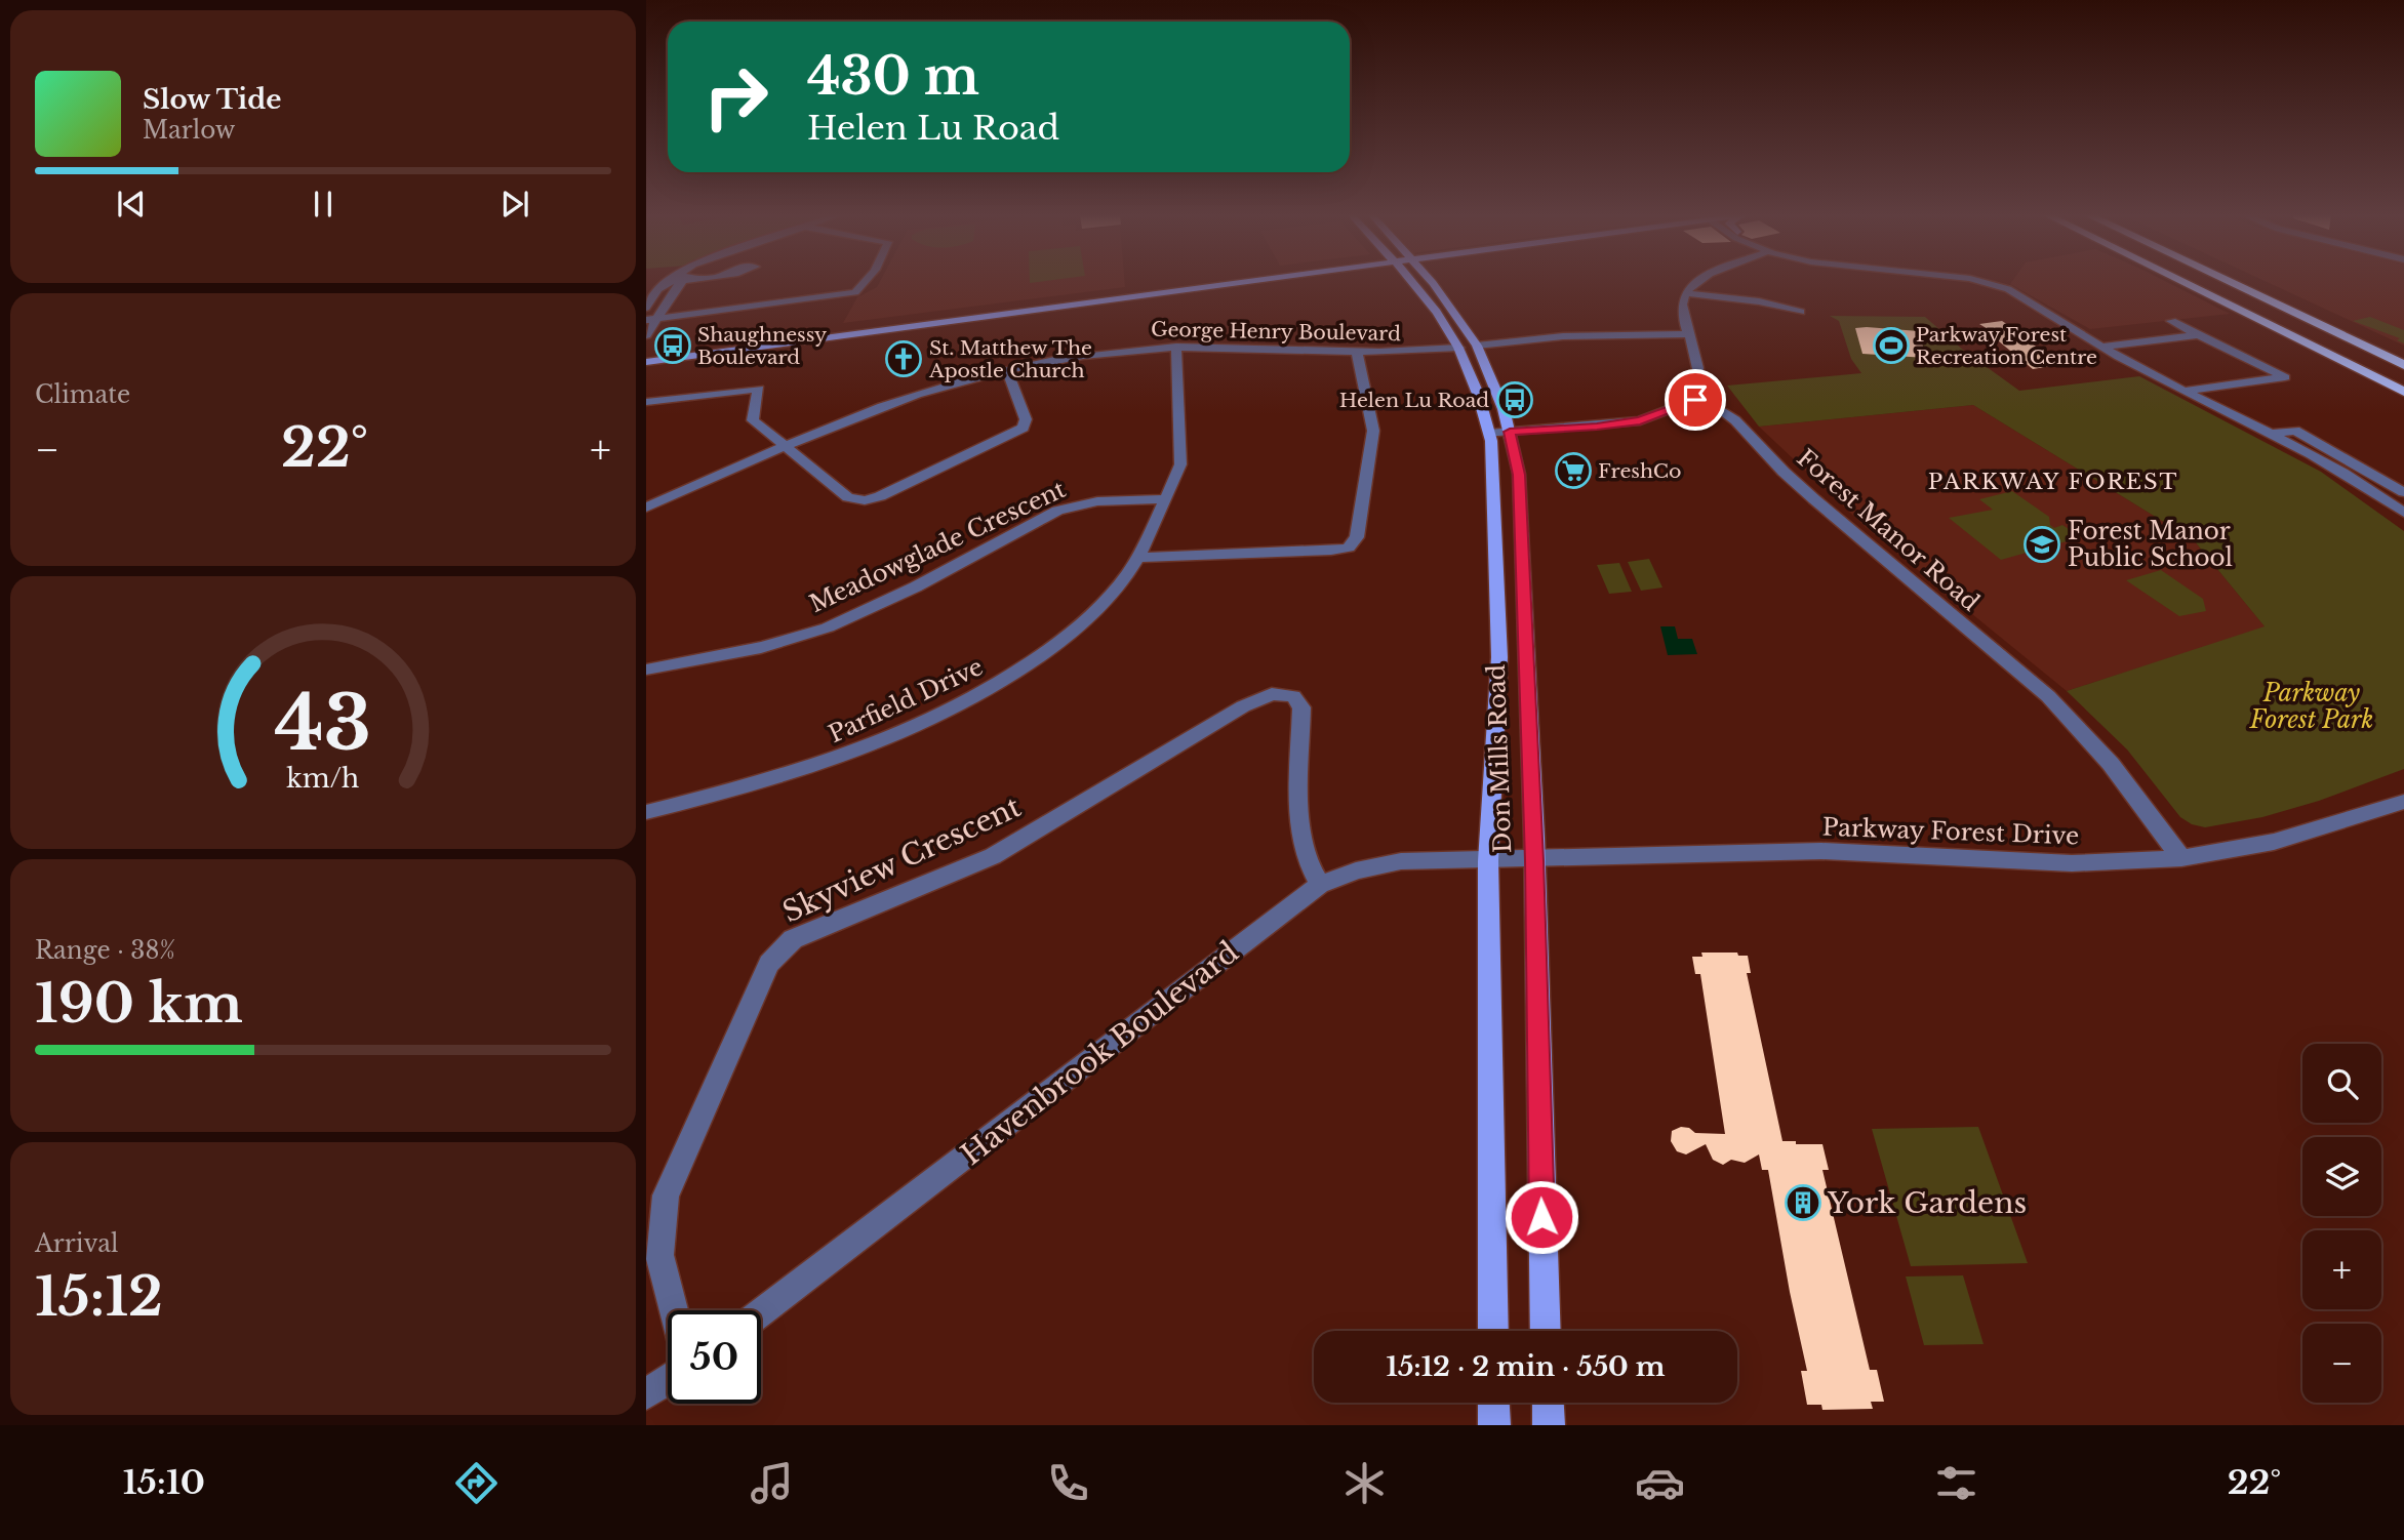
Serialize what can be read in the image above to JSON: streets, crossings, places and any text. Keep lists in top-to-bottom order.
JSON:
{
  "streets": {
    "main road": ["Don Mills Road"],
    "street": [
      "George Henry Boulevard",
      "Forest Manor Road",
      "Meadowglade Crescent",
      "Parfield Drive",
      "Parkway Forest Drive",
      "Skyview Crescent",
      "Havenbrook Boulevard"
    ]
  },
  "crossings": [
    ["George Henry Boulevard", "Parfield Drive"],
    ["George Henry Boulevard", "Don Mills Road"],
    ["Forest Manor Road", "Parkway Forest Drive"],
    ["Meadowglade Crescent", "Parfield Drive"],
    ["Don Mills Road", "Parkway Forest Drive"],
    ["Don Mills Road", "Havenbrook Boulevard"],
    ["Parkway Forest Drive", "Havenbrook Boulevard"],
    ["Skyview Crescent", "Havenbrook Boulevard"]
  ],
  "districts": ["PARKWAY FOREST"],
  "parks": ["Parkway Forest Park"],
  "places": {
    "bus stop": ["Shaughnessy Boulevard", "Helen Lu Road"],
    "sports": ["Parkway Forest Recreation Centre"],
    "church": ["St. Matthew The Apostle Church"],
    "supermarket": ["FreshCo"],
    "school or university": ["Forest Manor Public School"],
    "building": ["York Gardens"]
  },
  "page": {
    "turn": ["430 m", "Helen Lu Road"],
    "song": ["Slow Tide", "Marlow"],
    "tile": [
      "Climate",
      ["Range · 38%", "190 km"],
      ["Arrival", "15:12"]
    ],
    "heat": ["−", "22°", "+"],
    "map_buttons": ["+", "−"],
    "limit": "50",
    "trip": "15:12 · 2 min · 550 m",
    "tabs": ["15:10", "22°"],
    "gauge": ["43", "km/h"]
  }
}
